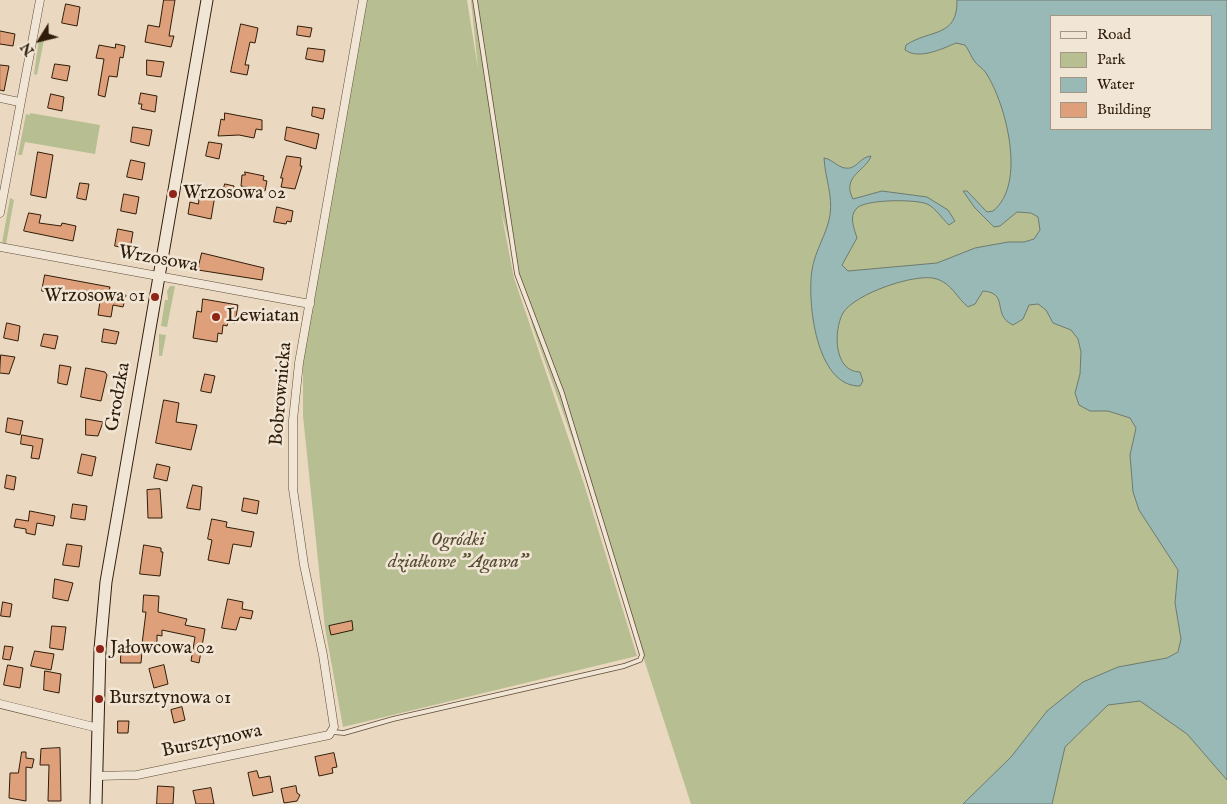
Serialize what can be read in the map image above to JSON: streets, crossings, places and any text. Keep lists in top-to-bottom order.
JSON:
{
  "streets": {
    "street": [
      "Wrzosowa",
      "Bobrownicka",
      "Grodzka",
      "Bursztynowa"
    ]
  },
  "crossings": [
    ["Wrzosowa", "Bobrownicka"],
    ["Wrzosowa", "Grodzka"],
    ["Bobrownicka", "Bursztynowa"],
    ["Grodzka", "Bursztynowa"]
  ],
  "parks": ["Ogródki działkowe \"Agawa\""],
  "places": [
    "Wrzosowa 02",
    "Wrzosowa 01",
    "Lewiatan",
    "Jałowcowa 02",
    "Bursztynowa 01"
  ],
  "legend": [
    "Road",
    "Park",
    "Water",
    "Building"
  ],
  "north": "bottom left"
}
